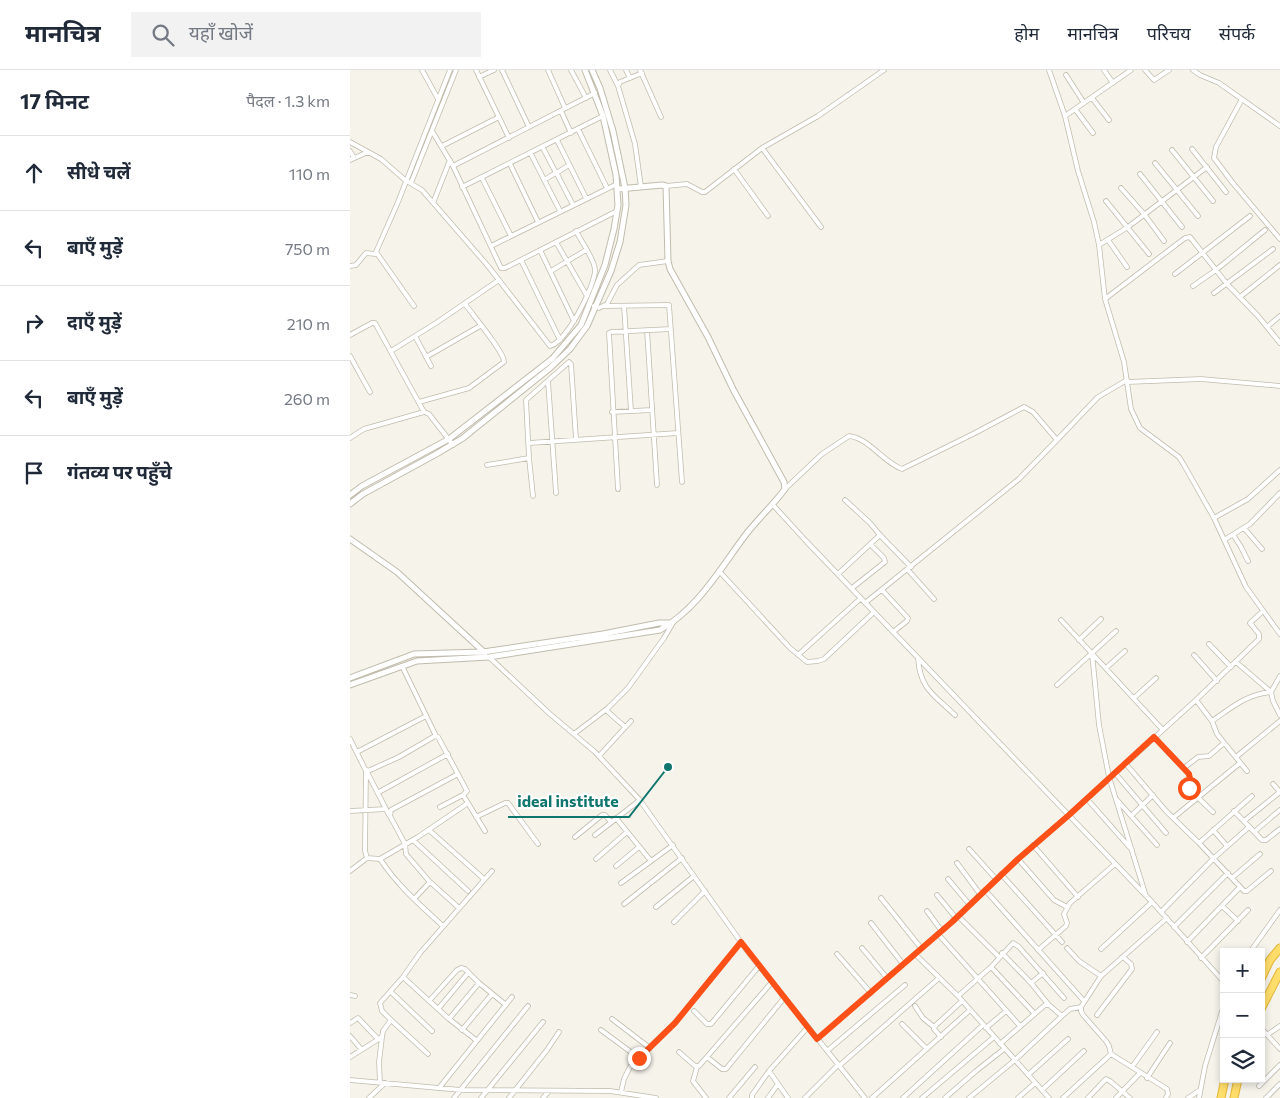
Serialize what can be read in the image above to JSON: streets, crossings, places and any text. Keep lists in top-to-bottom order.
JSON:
{
  "places": ["ideal institute"],
  "page": {
    "header": "मानचित्र",
    "search": "यहाँ खोजें",
    "nav": [
      "होम",
      "मानचित्र",
      "परिचय",
      "संपर्क"
    ],
    "heading": ["17 मिनट", "पैदल · 1.3 km"],
    "list": [
      ["सीधे चलें", "110 m"],
      ["बाएँ मुड़ें", "750 m"],
      ["दाएँ मुड़ें", "210 m"],
      ["बाएँ मुड़ें", "260 m"],
      "गंतव्य पर पहुँचे"
    ],
    "map_buttons": ["+", "−"]
  }
}
